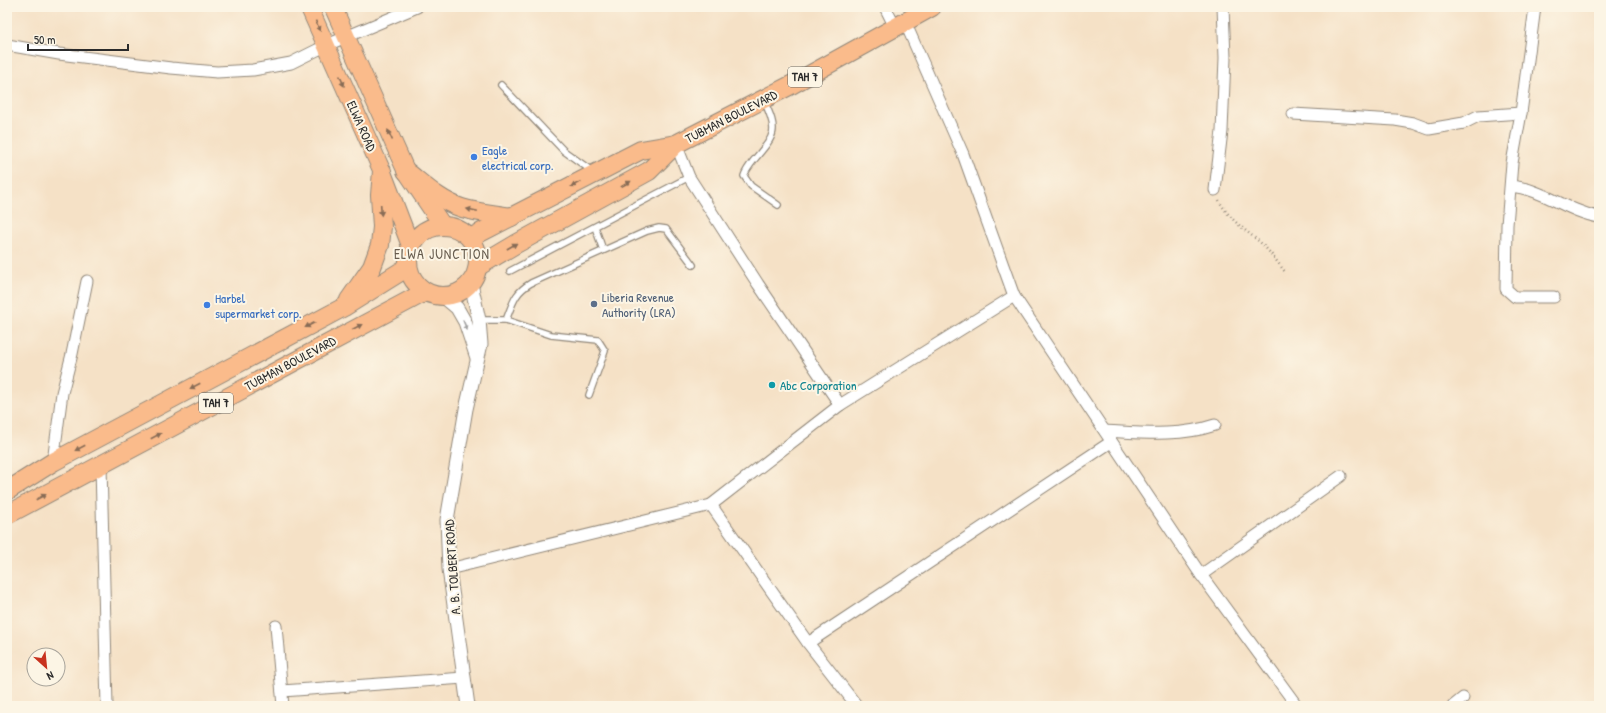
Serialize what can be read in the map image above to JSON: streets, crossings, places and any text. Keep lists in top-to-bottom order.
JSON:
{
  "streets": {
    "highway": ["TAH 7", "TUBMAN BOULEVARD"],
    "main road": ["ELWA ROAD"],
    "street": ["A. B. TOLBERT ROAD"]
  },
  "crossings": [
    ["TUBMAN BOULEVARD", "ELWA ROAD"],
    ["TUBMAN BOULEVARD", "A. B. TOLBERT ROAD"],
    ["ELWA ROAD", "A. B. TOLBERT ROAD"]
  ],
  "districts": ["ELWA JUNCTION"],
  "places": [
    "Eagle electrical corp.",
    "Liberia Revenue Authority (LRA)",
    "Harbel supermarket corp.",
    "Abc Corporation"
  ],
  "scale_bar": "50 m",
  "north": "bottom right"
}
